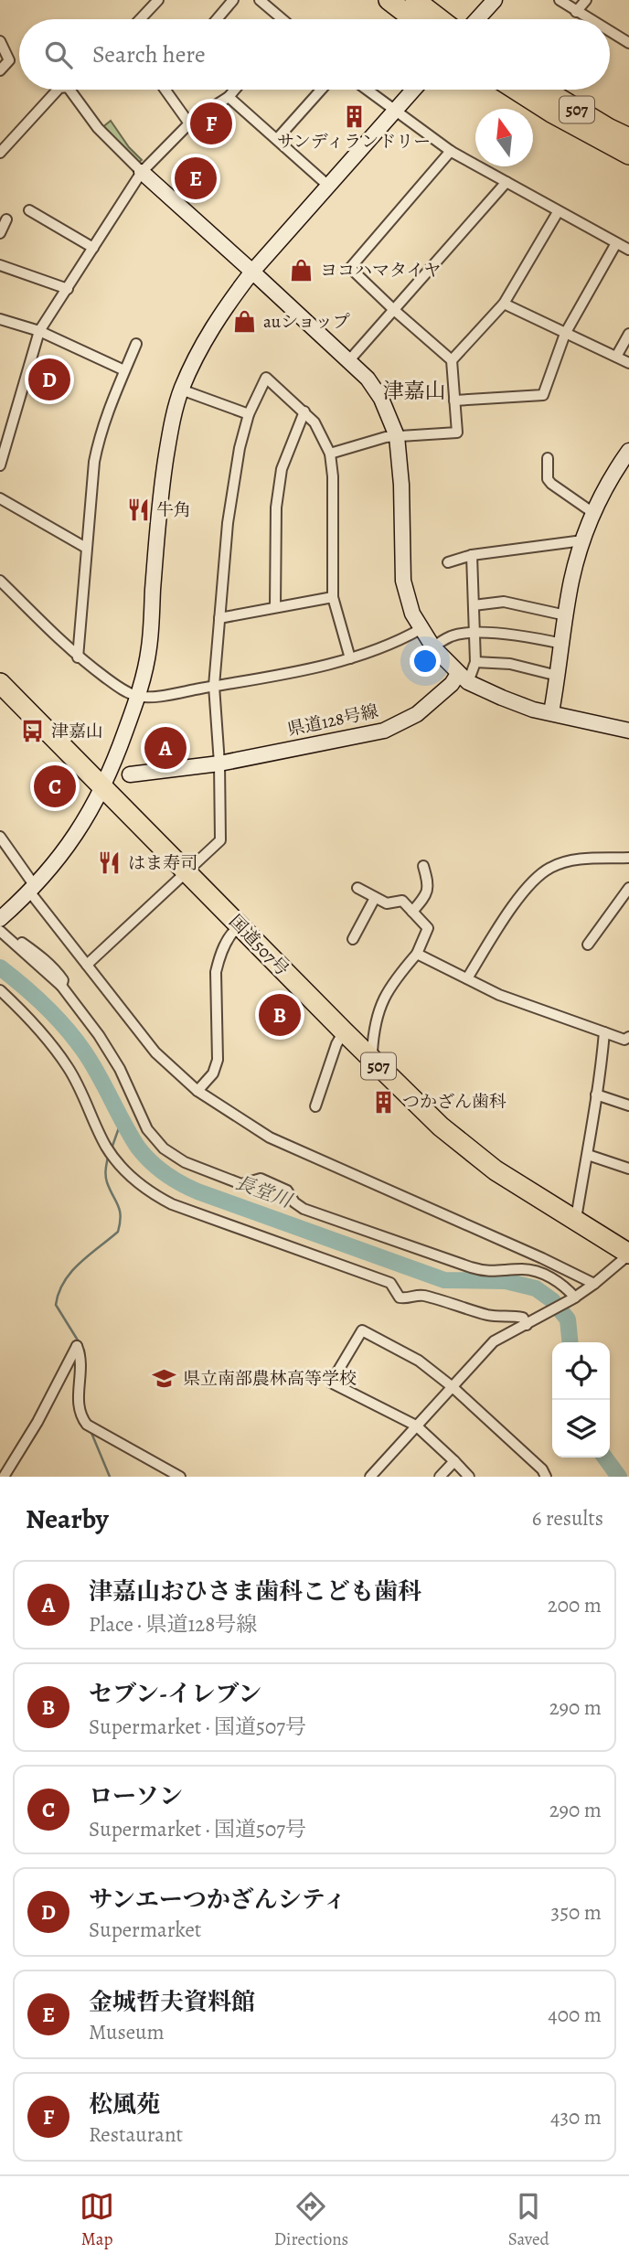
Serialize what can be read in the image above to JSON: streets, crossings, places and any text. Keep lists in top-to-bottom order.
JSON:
{
  "streets": {
    "highway": ["507", "国道507号"],
    "street": ["県道128号線"]
  },
  "districts": ["津嘉山"],
  "water": ["長堂川"],
  "places": {
    "building": ["サンディランドリー", "つかざん歯科"],
    "shop": ["ヨコハマタイヤ", "auショップ"],
    "restaurant": ["牛角", "はま寿司"],
    "bus stop": ["津嘉山"],
    "school or university": ["県立南部農林高等学校"]
  },
  "north": "top",
  "page": {
    "search": "Search here",
    "pins": [
      "F",
      "E",
      "D",
      "A",
      "C",
      "B"
    ],
    "heading": ["Nearby", "6 results"],
    "list": [
      {
        "mark": "A",
        "name": "津嘉山おひさま歯科こども歯科",
        "note": "Place · 県道128号線",
        "value": "200 m"
      },
      {
        "mark": "B",
        "name": "セブン-イレブン",
        "note": "Supermarket · 国道507号",
        "value": "290 m"
      },
      {
        "mark": "C",
        "name": "ローソン",
        "note": "Supermarket · 国道507号",
        "value": "290 m"
      },
      {
        "mark": "D",
        "name": "サンエーつかざんシティ",
        "note": "Supermarket",
        "value": "350 m"
      },
      {
        "mark": "E",
        "name": "金城哲夫資料館",
        "note": "Museum",
        "value": "400 m"
      },
      {
        "mark": "F",
        "name": "松風苑",
        "note": "Restaurant",
        "value": "430 m"
      }
    ],
    "nav": ["Map", "Directions", "Saved"]
  }
}
